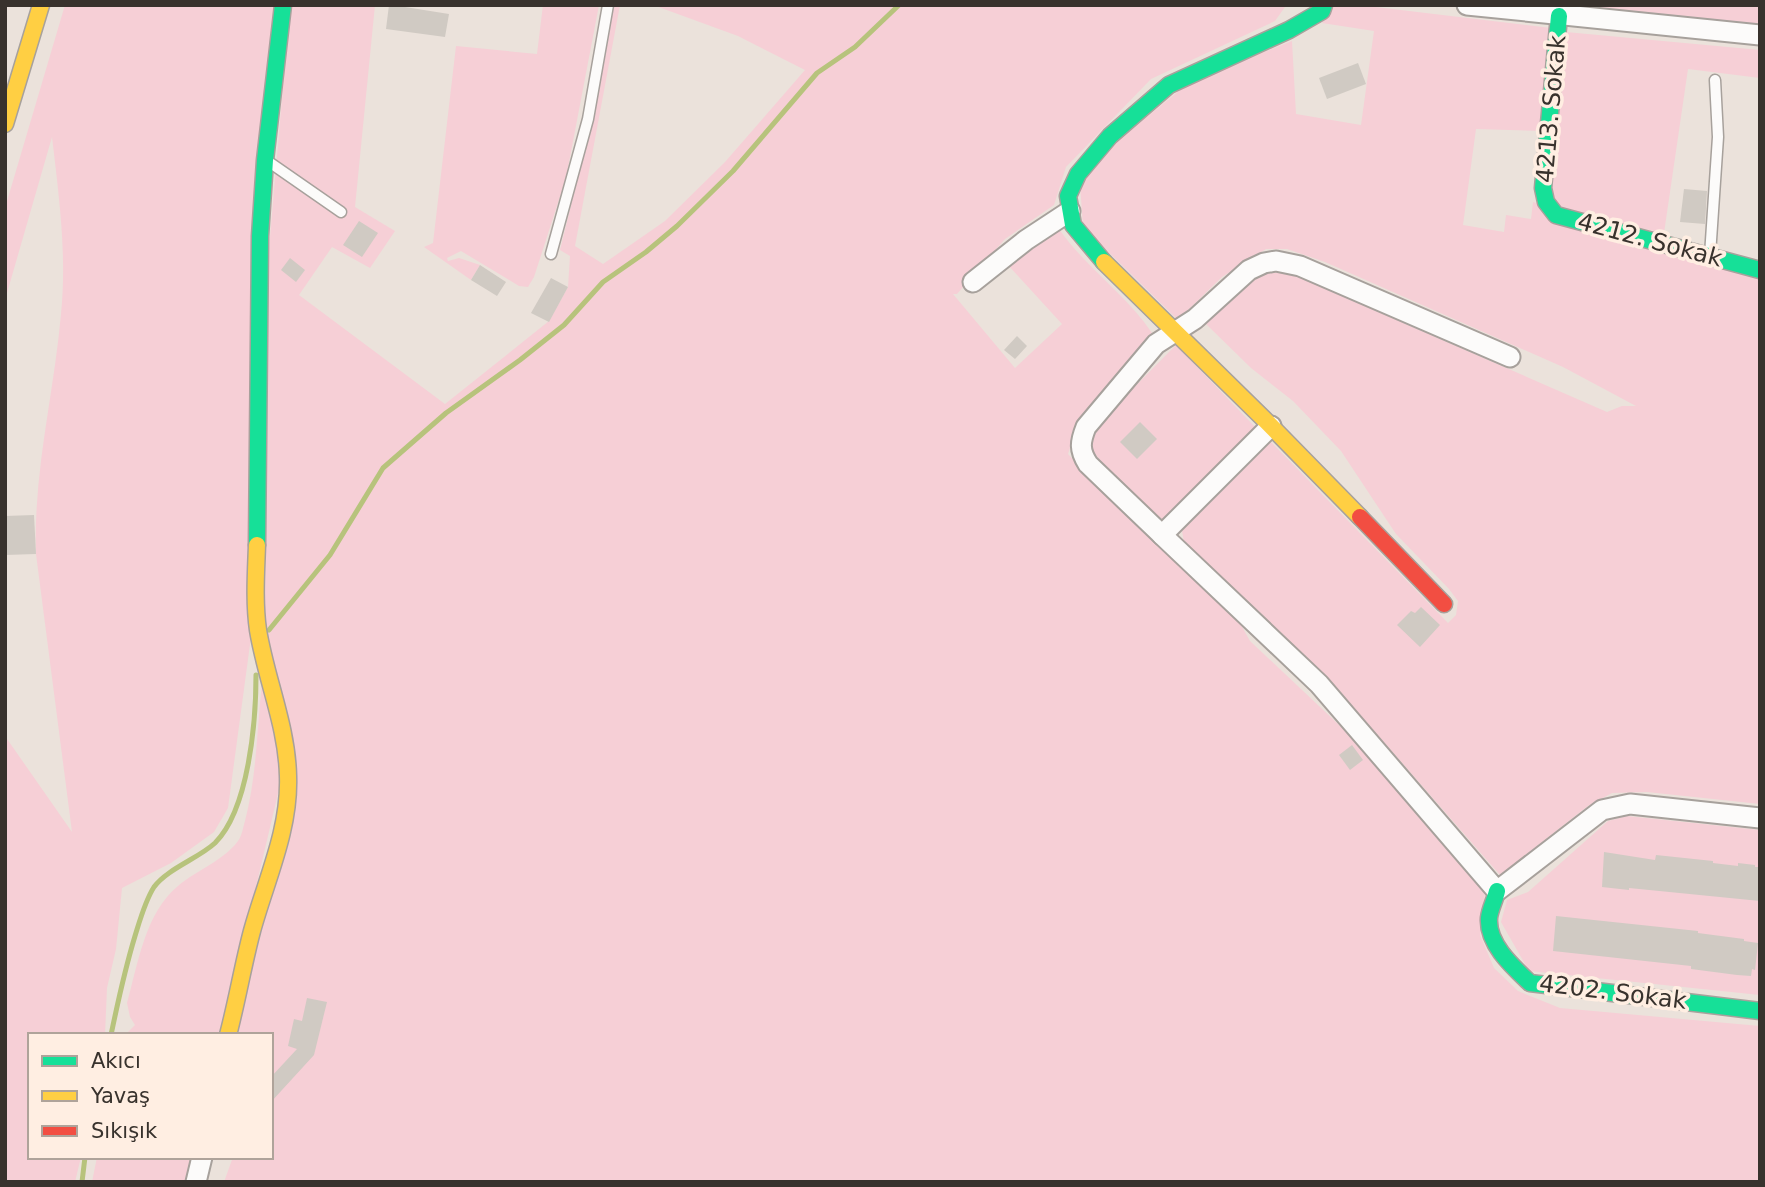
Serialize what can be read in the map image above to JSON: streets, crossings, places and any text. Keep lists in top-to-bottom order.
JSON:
{
  "streets": {
    "main road": ["4213. Sokak", "4212. Sokak", "4202. Sokak"]
  },
  "crossings": [
    ["4213. Sokak", "4212. Sokak"]
  ],
  "legend": ["Akıcı", "Yavaş", "Sıkışık"]
}
